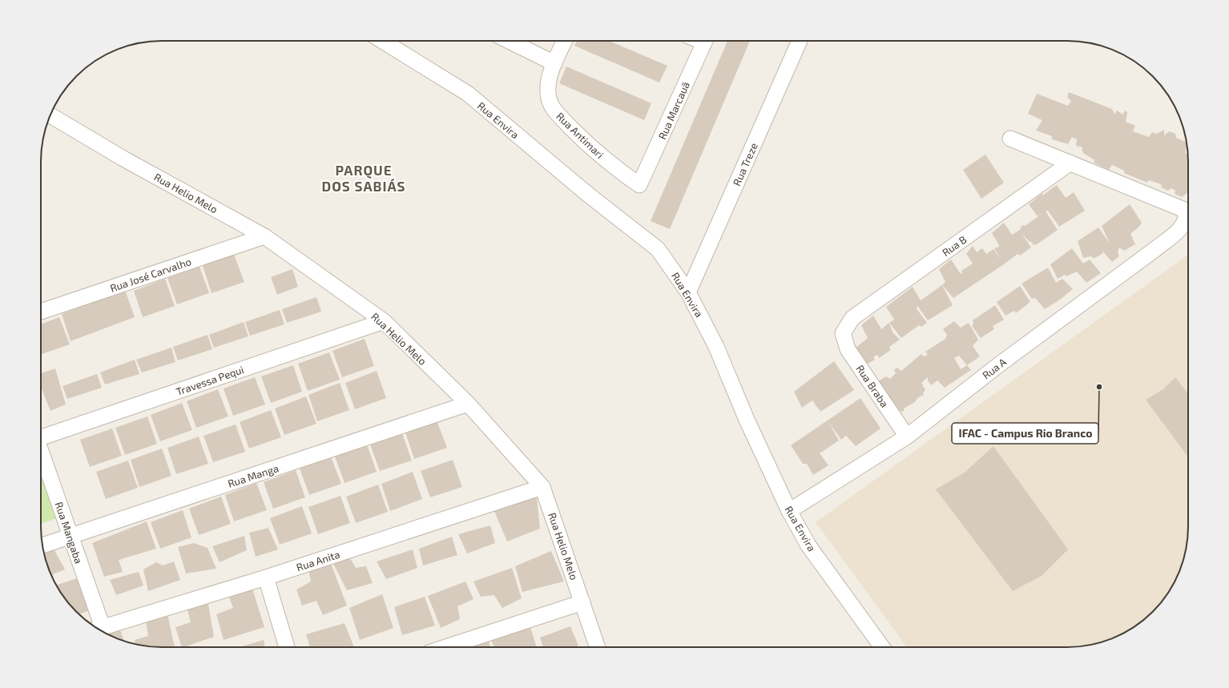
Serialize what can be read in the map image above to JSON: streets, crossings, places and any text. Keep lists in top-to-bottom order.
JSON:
{
  "streets": {
    "street": [
      "Rua Marcauã",
      "Rua Envira",
      "Rua Antimari",
      "Rua Treze",
      "Rua Helio Melo",
      "Rua B",
      "Rua José Carvalho",
      "Rua A",
      "Travessa Pequi",
      "Rua Braba",
      "Rua Manga",
      "Rua Mangaba",
      "Rua Anita"
    ]
  },
  "crossings": [
    ["Rua Marcauã", "Rua Antimari"],
    ["Rua Envira", "Rua Treze"],
    ["Rua Envira", "Rua A"],
    ["Rua Helio Melo", "Rua José Carvalho"],
    ["Rua Helio Melo", "Travessa Pequi"],
    ["Rua Helio Melo", "Rua Manga"],
    ["Rua Helio Melo", "Rua Anita"],
    ["Rua B", "Rua A"],
    ["Rua B", "Rua Braba"],
    ["Rua A", "Rua Braba"],
    ["Rua Manga", "Rua Mangaba"],
    ["Rua Mangaba", "Rua Anita"]
  ],
  "districts": ["PARQUE DOS SABIÁS"],
  "places": ["IFAC - Campus Rio Branco"]
}
